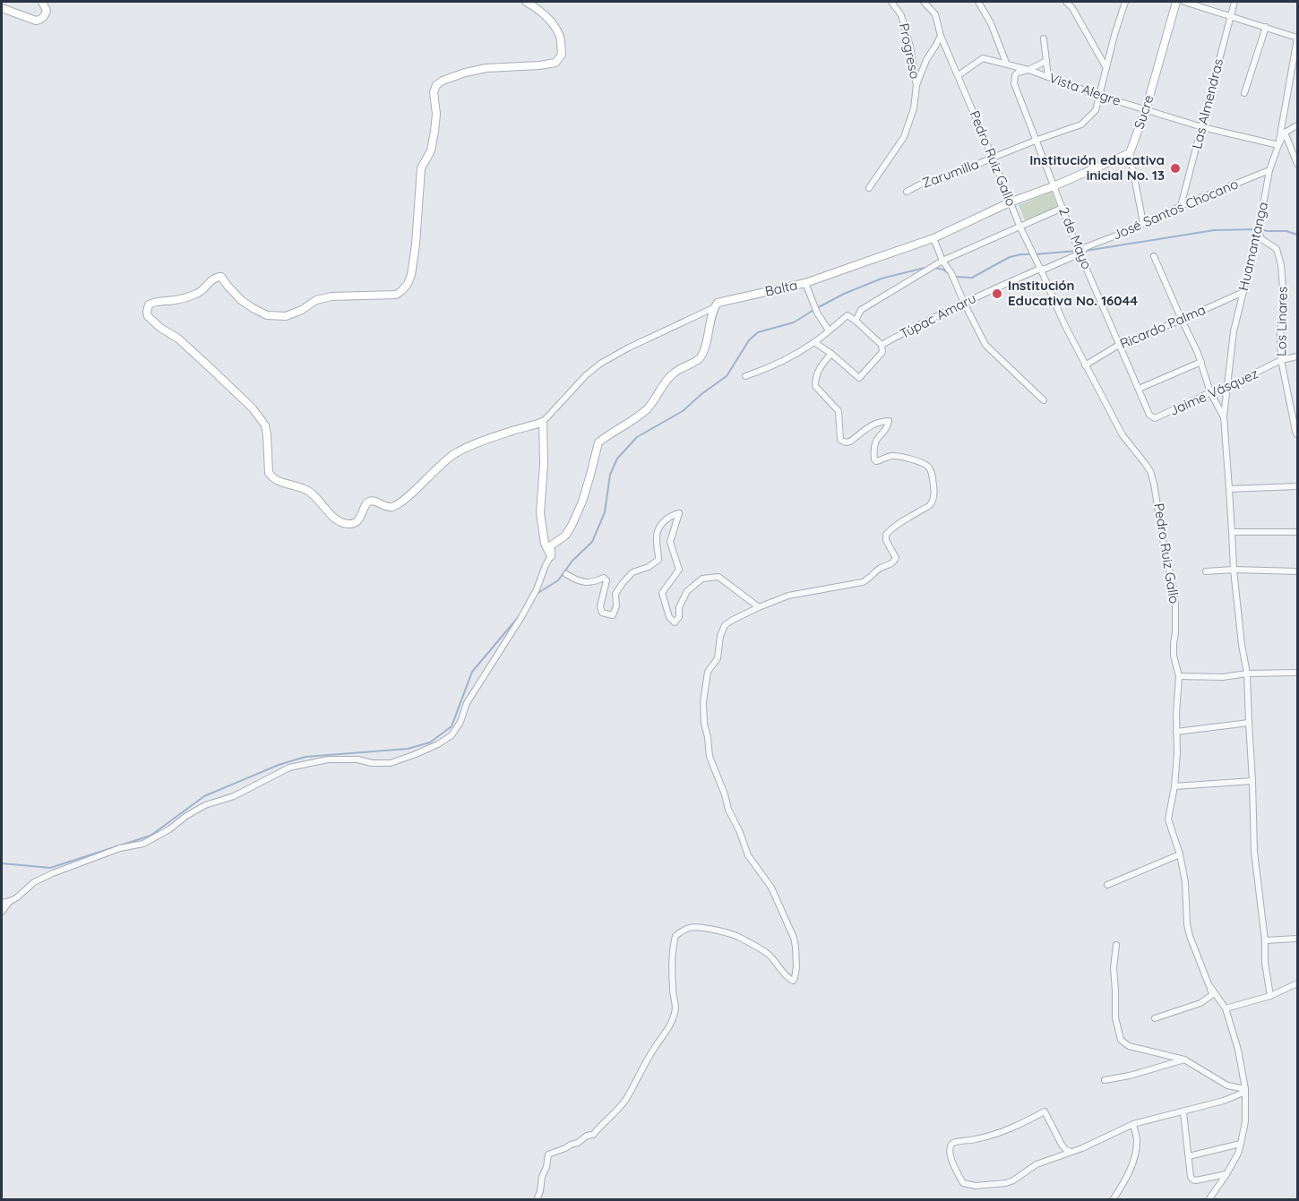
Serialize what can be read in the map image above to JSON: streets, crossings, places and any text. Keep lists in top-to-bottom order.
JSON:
{
  "streets": {
    "street": [
      "Progreso",
      "Vista Alegre",
      "Las Almendras",
      "Sucre",
      "Pedro Ruiz Gallo",
      "Zarumilla",
      "José Santos Chocano",
      "2 de Mayo",
      "Huamantanga",
      "Balta",
      "Túpac Amaru",
      "Los Linares",
      "Ricardo Palma",
      "Jaime Vásquez"
    ]
  },
  "crossings": [
    ["Vista Alegre", "Las Almendras"],
    ["Vista Alegre", "Sucre"],
    ["Vista Alegre", "Pedro Ruiz Gallo"],
    ["Vista Alegre", "Zarumilla"],
    ["Vista Alegre", "2 de Mayo"],
    ["Vista Alegre", "Huamantanga"],
    ["Las Almendras", "José Santos Chocano"],
    ["Sucre", "Balta"],
    ["Pedro Ruiz Gallo", "Zarumilla"],
    ["Pedro Ruiz Gallo", "Balta"],
    ["Pedro Ruiz Gallo", "Túpac Amaru"],
    ["Pedro Ruiz Gallo", "Ricardo Palma"],
    ["Zarumilla", "2 de Mayo"],
    ["José Santos Chocano", "2 de Mayo"],
    ["José Santos Chocano", "Huamantanga"],
    ["José Santos Chocano", "Túpac Amaru"],
    ["2 de Mayo", "Balta"],
    ["2 de Mayo", "Túpac Amaru"],
    ["2 de Mayo", "Ricardo Palma"],
    ["2 de Mayo", "Jaime Vásquez"],
    ["Huamantanga", "Los Linares"],
    ["Huamantanga", "Ricardo Palma"],
    ["Huamantanga", "Jaime Vásquez"],
    ["Los Linares", "Jaime Vásquez"]
  ],
  "places": ["Institución educativa inicial No. 13", "Institución Educativa No. 16044"]
}
